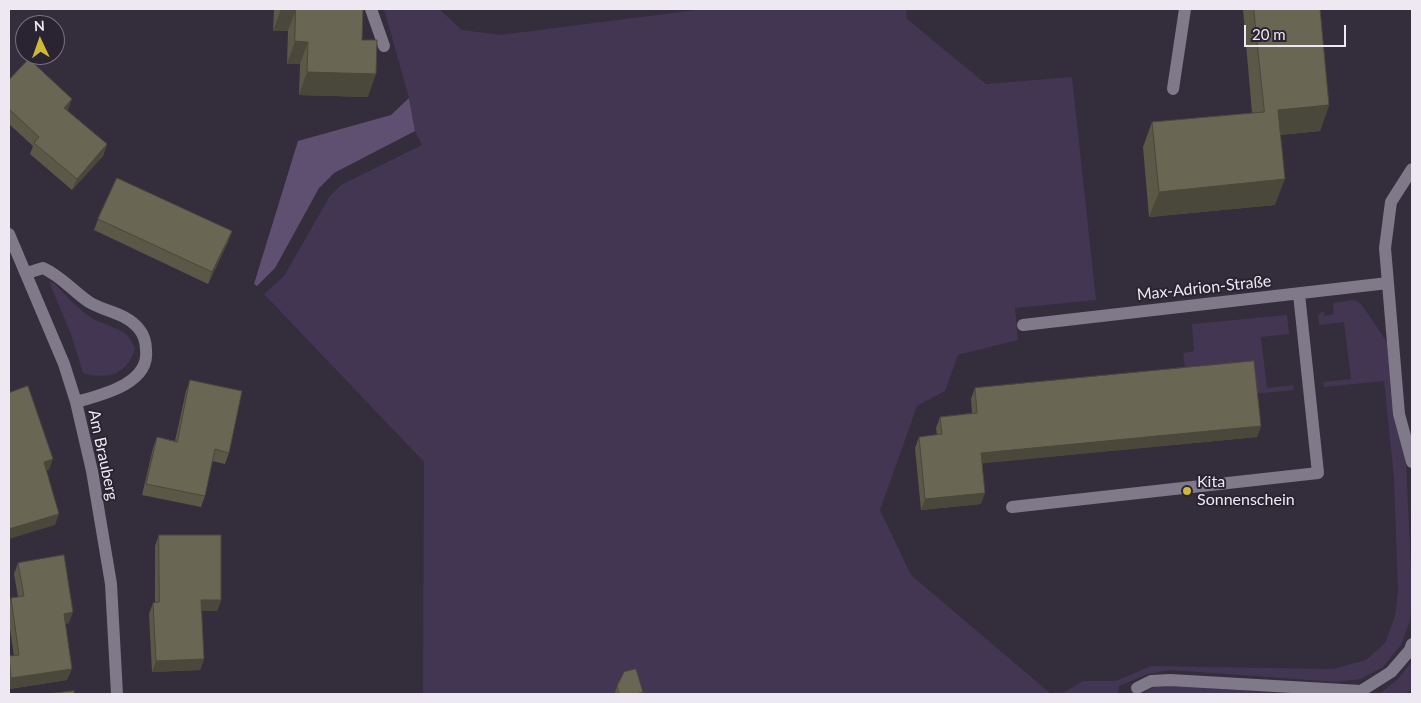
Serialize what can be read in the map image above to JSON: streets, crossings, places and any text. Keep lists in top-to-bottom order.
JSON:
{
  "streets": {
    "street": ["Max-Adrion-Straße", "Am Brauberg"]
  },
  "places": ["Kita Sonnenschein"],
  "scale_bar": "20 m",
  "north": "top"
}
